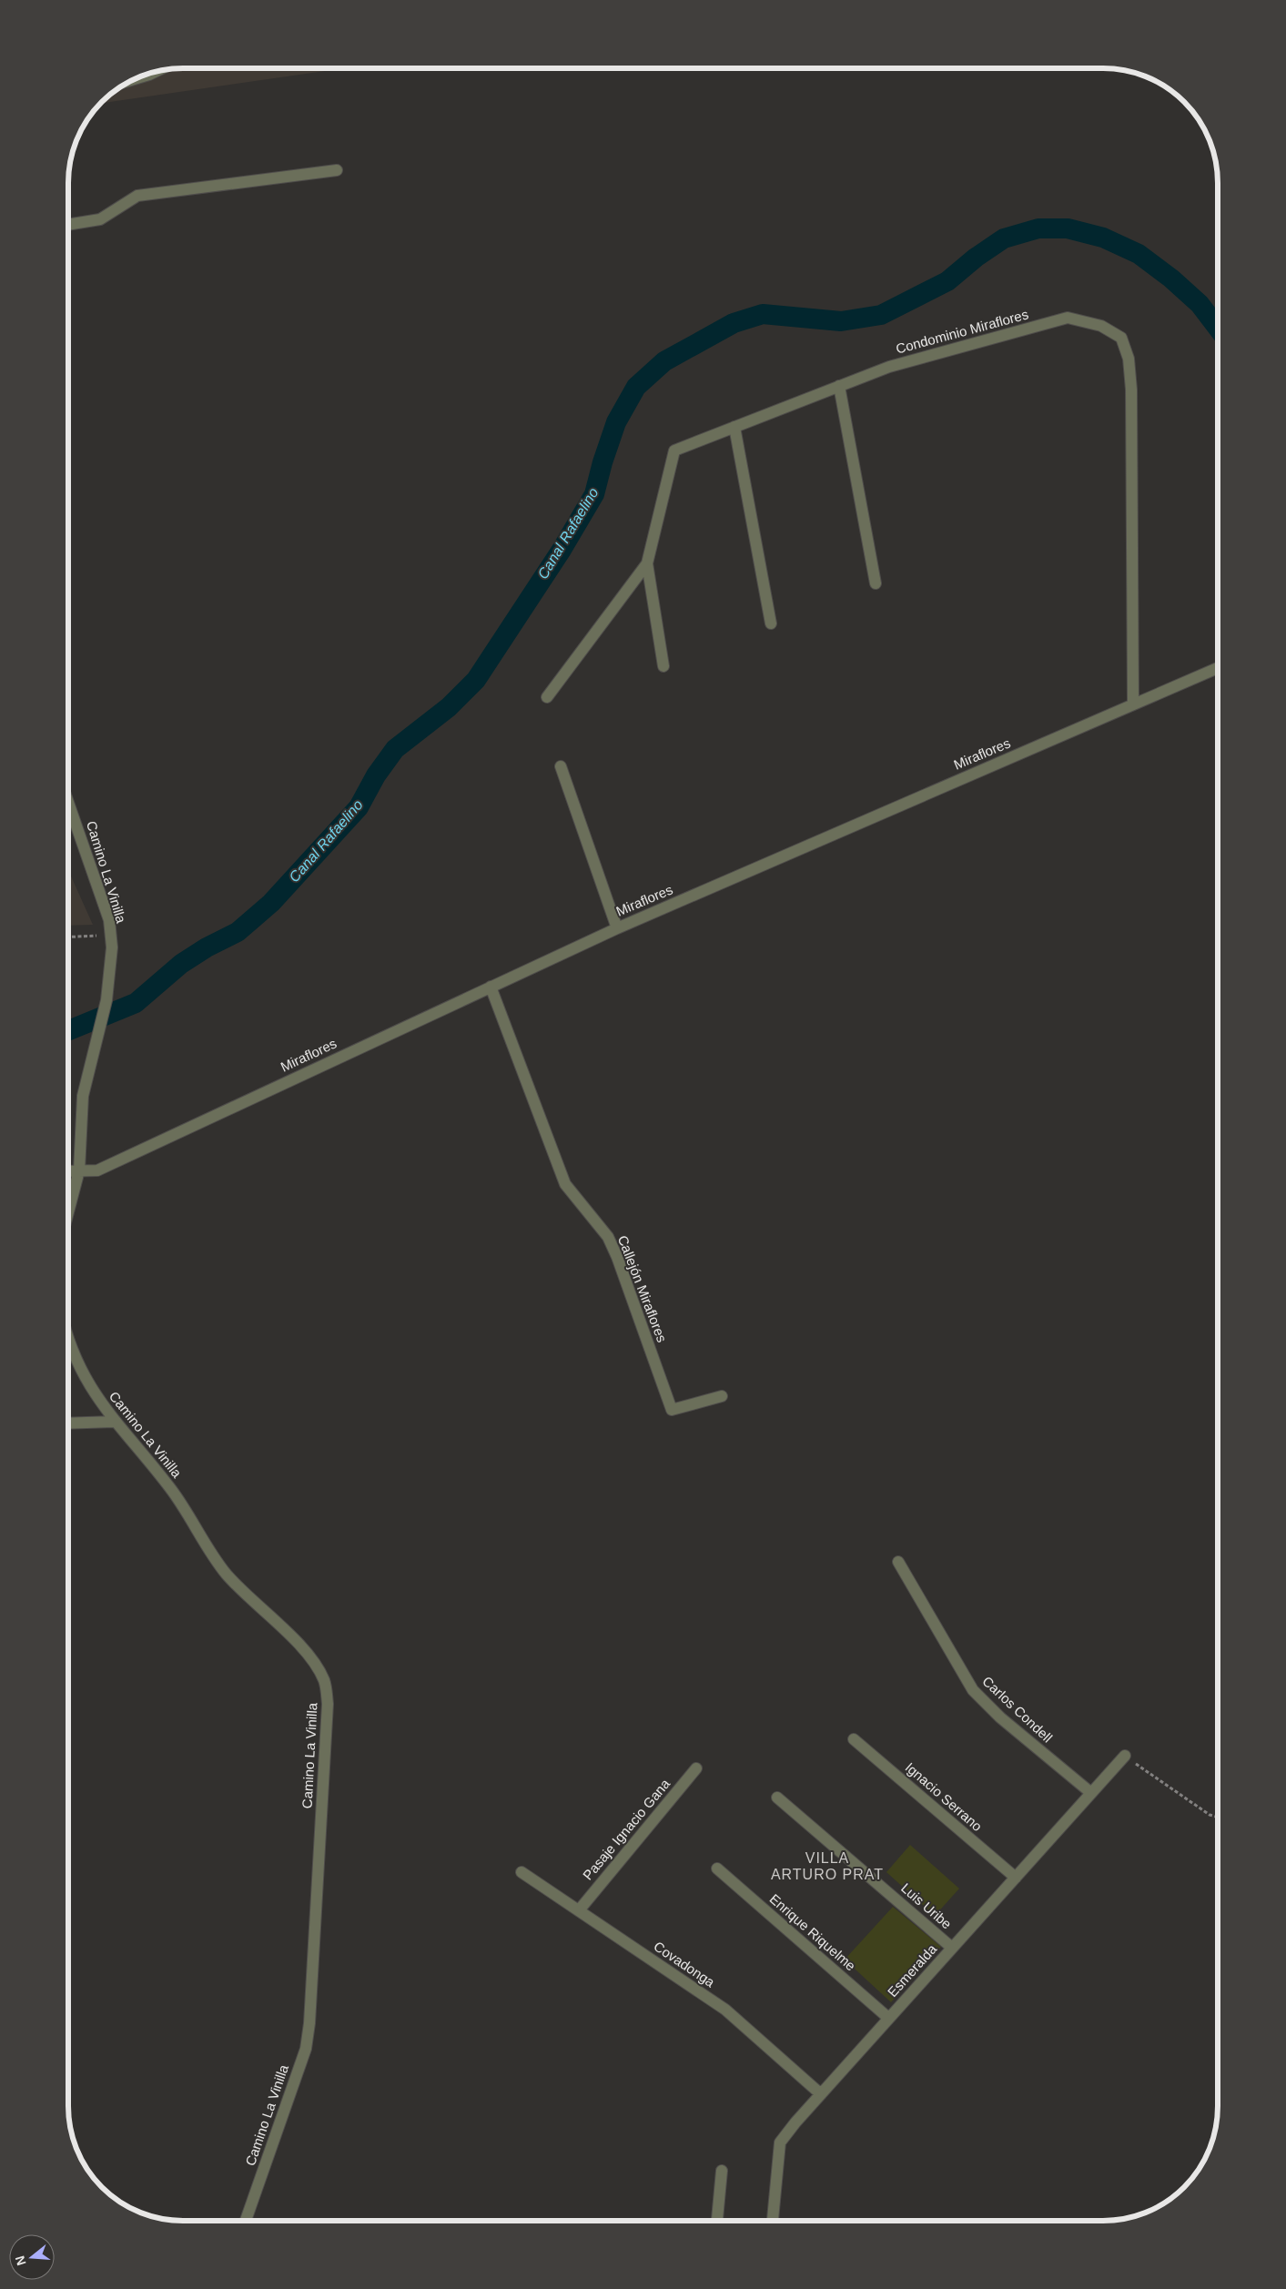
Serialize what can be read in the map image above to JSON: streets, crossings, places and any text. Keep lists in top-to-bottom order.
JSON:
{
  "streets": {
    "street": [
      "Condominio Miraflores",
      "Miraflores",
      "Camino La Vinilla",
      "Callejón Miraflores",
      "Carlos Condell",
      "Ignacio Serrano",
      "Pasaje Ignacio Gana",
      "Luis Uribe",
      "Enrique Riquelme",
      "Covadonga",
      "Esmeralda"
    ]
  },
  "crossings": [
    ["Condominio Miraflores", "Miraflores"],
    ["Miraflores", "Camino La Vinilla"],
    ["Miraflores", "Callejón Miraflores"],
    ["Carlos Condell", "Esmeralda"],
    ["Ignacio Serrano", "Esmeralda"],
    ["Pasaje Ignacio Gana", "Covadonga"],
    ["Luis Uribe", "Esmeralda"],
    ["Enrique Riquelme", "Esmeralda"],
    ["Covadonga", "Esmeralda"]
  ],
  "districts": ["VILLA ARTURO PRAT"],
  "water": ["Canal Rafaelino"],
  "north": "left"
}
